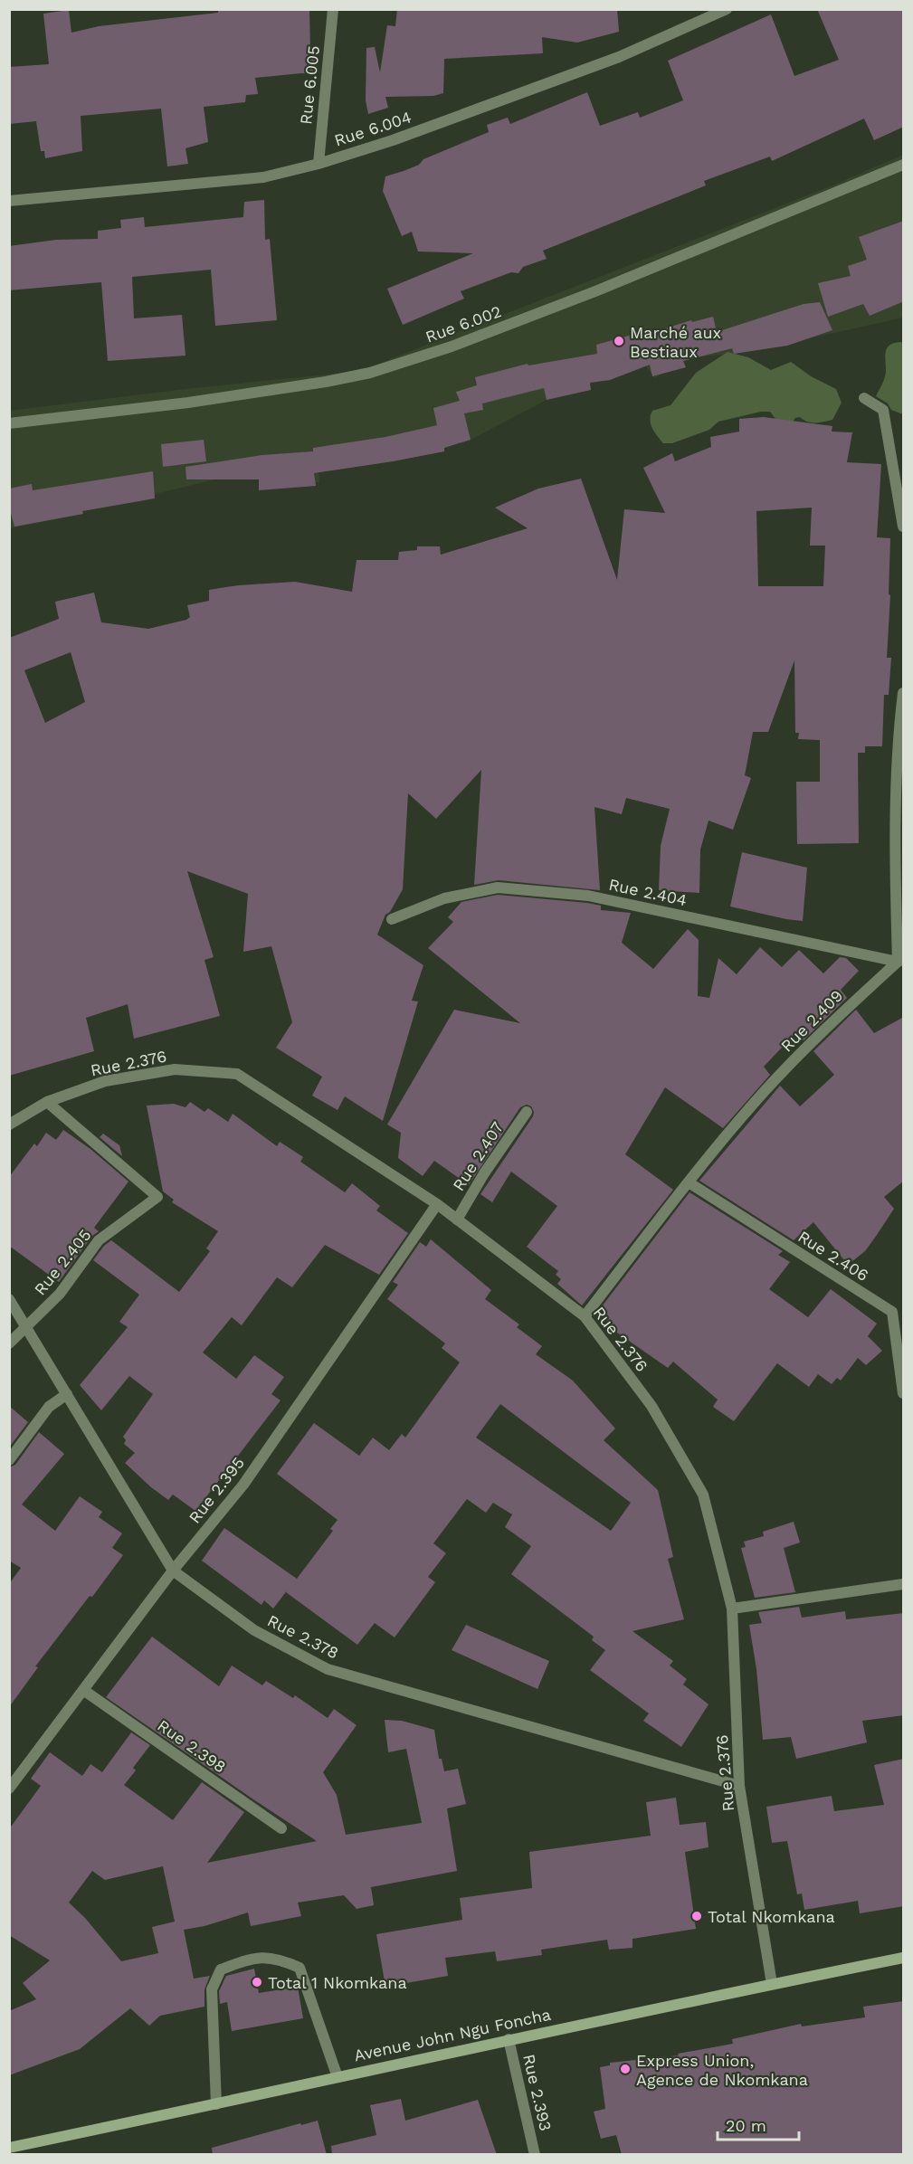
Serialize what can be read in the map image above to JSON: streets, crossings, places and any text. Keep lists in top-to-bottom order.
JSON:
{
  "streets": {
    "main road": ["Avenue John Ngu Foncha"],
    "street": [
      "Rue 6.005",
      "Rue 6.004",
      "Rue 6.002",
      "Rue 2.404",
      "Rue 2.409",
      "Rue 2.376",
      "Rue 2.407",
      "Rue 2.406",
      "Rue 2.405",
      "Rue 2.395",
      "Rue 2.378",
      "Rue 2.398",
      "Rue 2.393"
    ]
  },
  "crossings": [
    ["Rue 6.005", "Rue 6.004"],
    ["Rue 2.404", "Rue 2.409"],
    ["Rue 2.409", "Rue 2.376"],
    ["Rue 2.409", "Rue 2.406"],
    ["Rue 2.376", "Rue 2.407"],
    ["Rue 2.376", "Rue 2.405"],
    ["Rue 2.376", "Rue 2.395"],
    ["Rue 2.376", "Rue 2.378"],
    ["Rue 2.376", "Avenue John Ngu Foncha"],
    ["Rue 2.405", "Rue 2.378"],
    ["Rue 2.395", "Rue 2.378"],
    ["Rue 2.395", "Rue 2.398"],
    ["Avenue John Ngu Foncha", "Rue 2.393"]
  ],
  "places": [
    "Marché aux Bestiaux",
    "Total Nkomkana",
    "Total 1 Nkomkana",
    "Express Union, Agence de Nkomkana"
  ],
  "scale_bar": "20 m"
}
